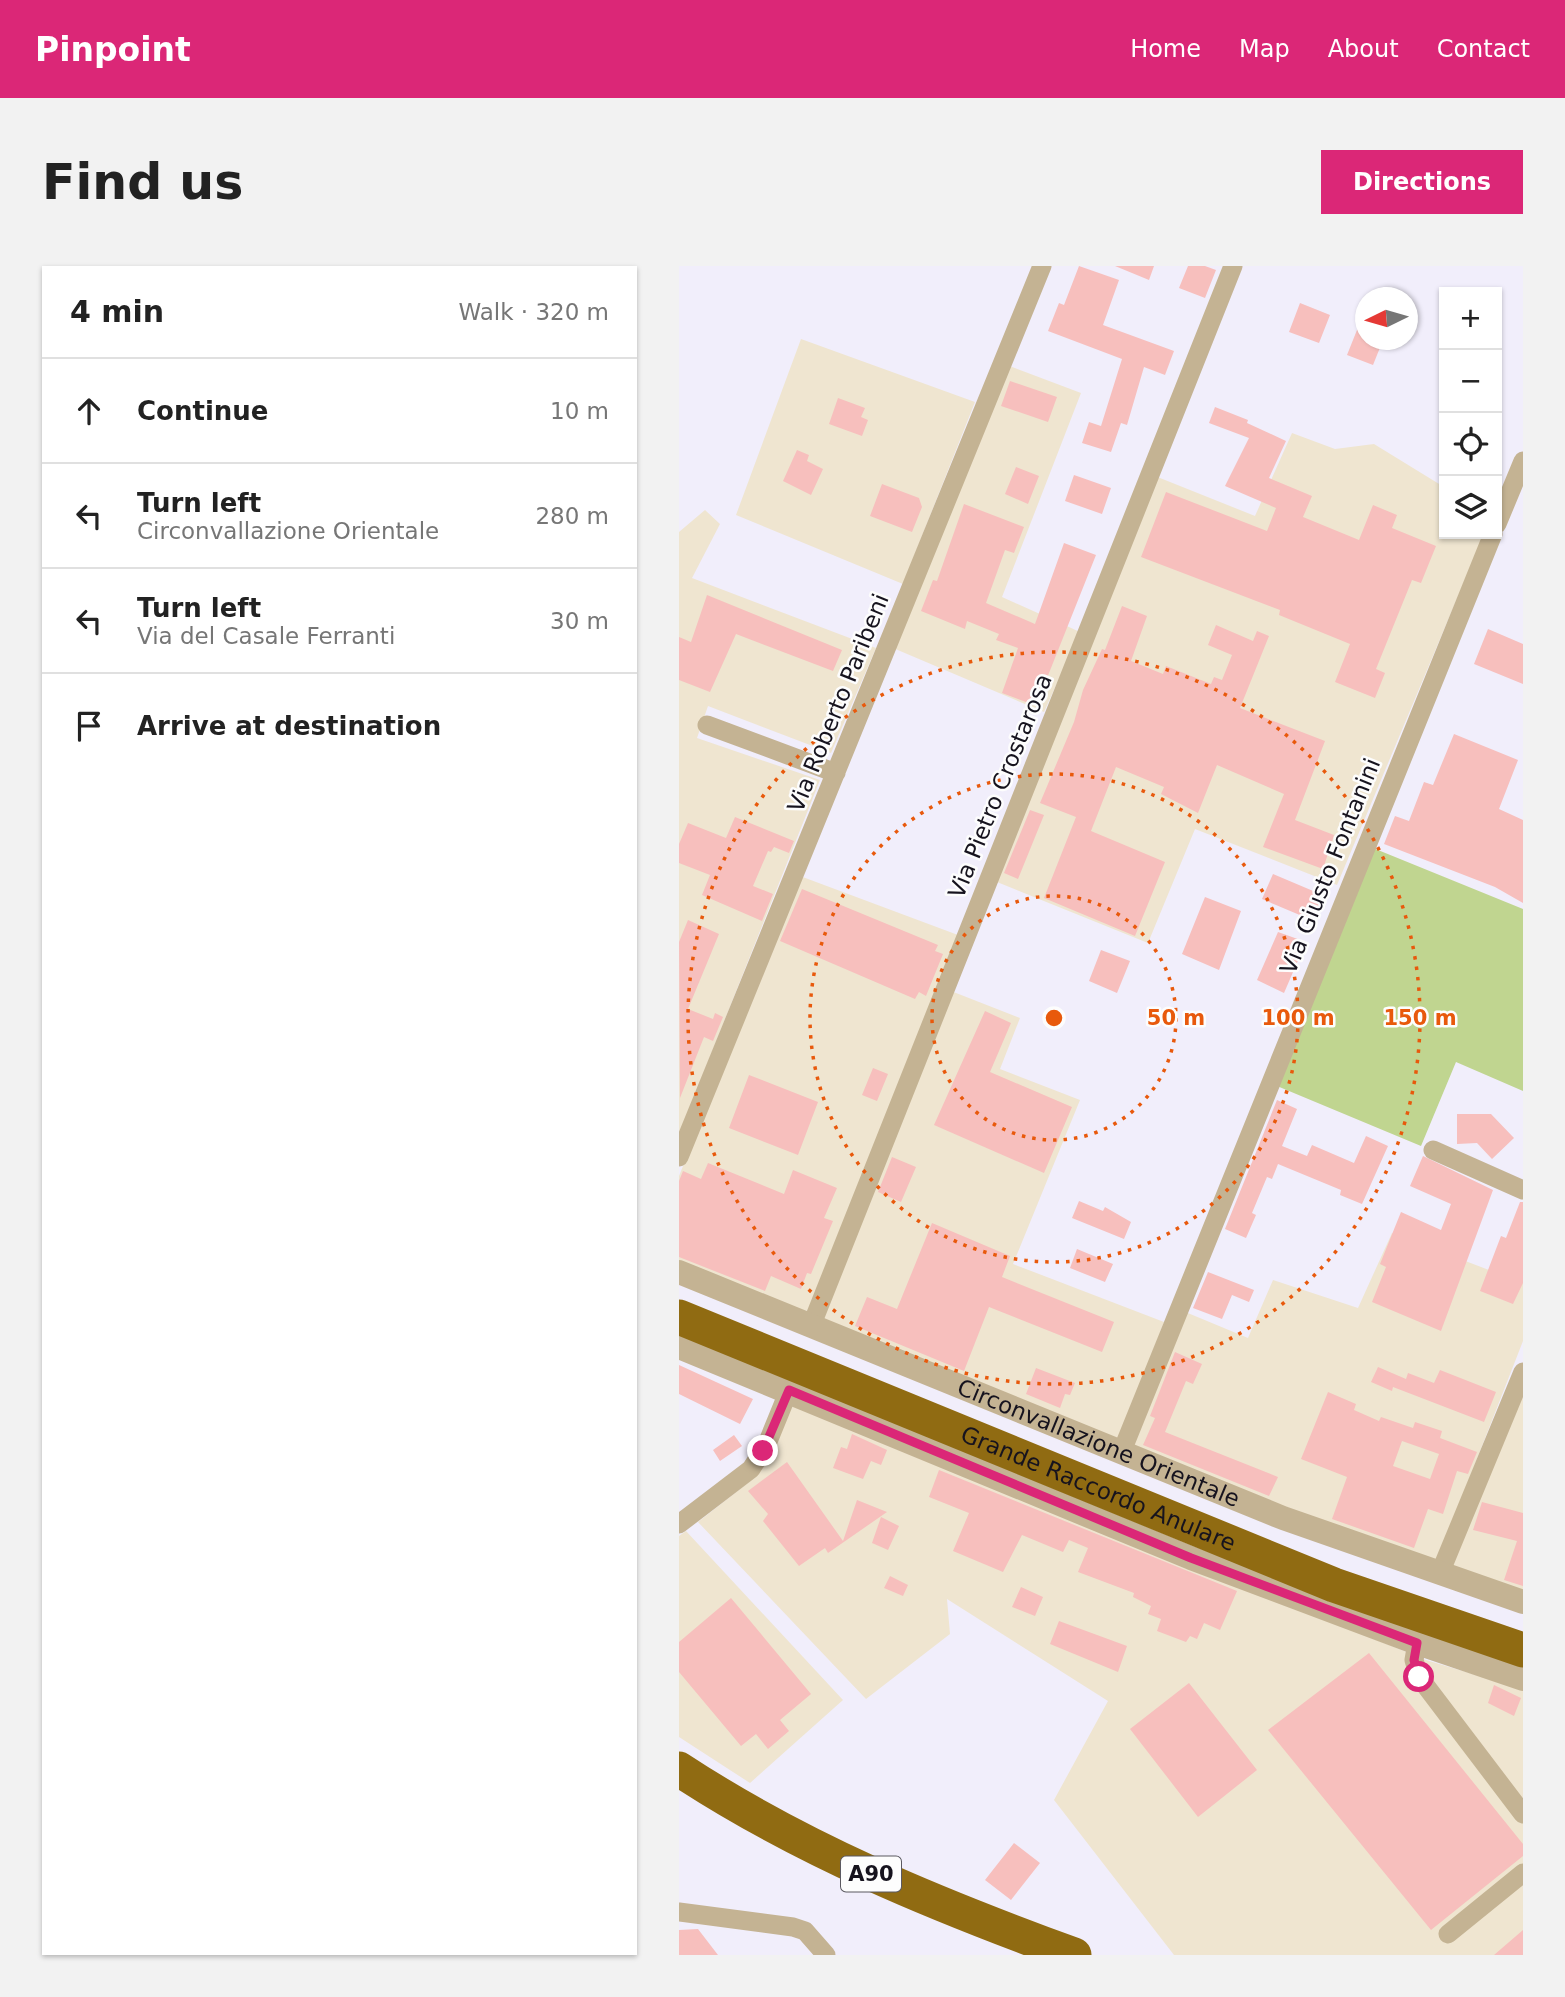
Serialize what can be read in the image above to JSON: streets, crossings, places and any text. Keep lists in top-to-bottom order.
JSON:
{
  "streets": {
    "highway": ["Grande Raccordo Anulare", "A90"],
    "street": [
      "Via Roberto Paribeni",
      "Via Pietro Crostarosa",
      "Via Giusto Fontanini",
      "Circonvallazione Orientale"
    ]
  },
  "crossings": [
    ["Via Pietro Crostarosa", "Circonvallazione Orientale"],
    ["Via Giusto Fontanini", "Circonvallazione Orientale"]
  ],
  "north": "left",
  "page": {
    "header": "Pinpoint",
    "nav": [
      "Home",
      "Map",
      "About",
      "Contact"
    ],
    "buttons": "Directions",
    "title": "Find us",
    "heading": ["4 min", "Walk · 320 m"],
    "map_buttons": ["+", "−"],
    "list": [
      ["Continue", "10 m"],
      ["Turn left", "Circonvallazione Orientale", "280 m"],
      ["Turn left", "Via del Casale Ferranti", "30 m"],
      "Arrive at destination"
    ]
  },
  "rings": ["50 m", "100 m", "150 m"]
}
